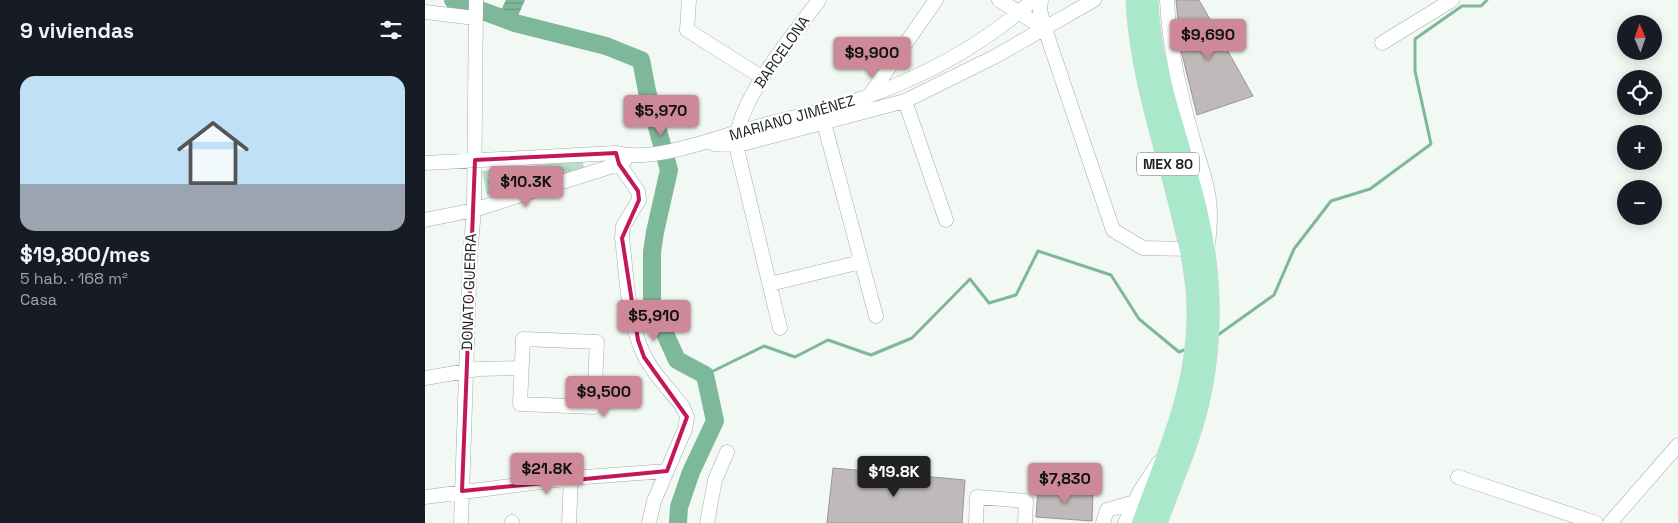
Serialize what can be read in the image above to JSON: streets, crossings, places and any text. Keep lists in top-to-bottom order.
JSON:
{
  "streets": {
    "main road": ["MEX 80"],
    "street": ["BARCELONA", "MARIANO JIMÉNEZ", "DONATO GUERRA"]
  },
  "crossings": [
    ["BARCELONA", "MARIANO JIMÉNEZ"]
  ],
  "north": "top",
  "page": {
    "heading": "9 viviendas",
    "map_buttons": ["+", "−"],
    "price": [
      "$9,690",
      "$9,900",
      "$5,970",
      "$10.3K",
      "$5,910",
      "$9,500",
      "$21.8K",
      "$19.8K",
      "$7,830"
    ],
    "list": [
      {
        "name": "$19,800/mes",
        "note": "5 hab. · 168 m² · Casa"
      }
    ]
  }
}
